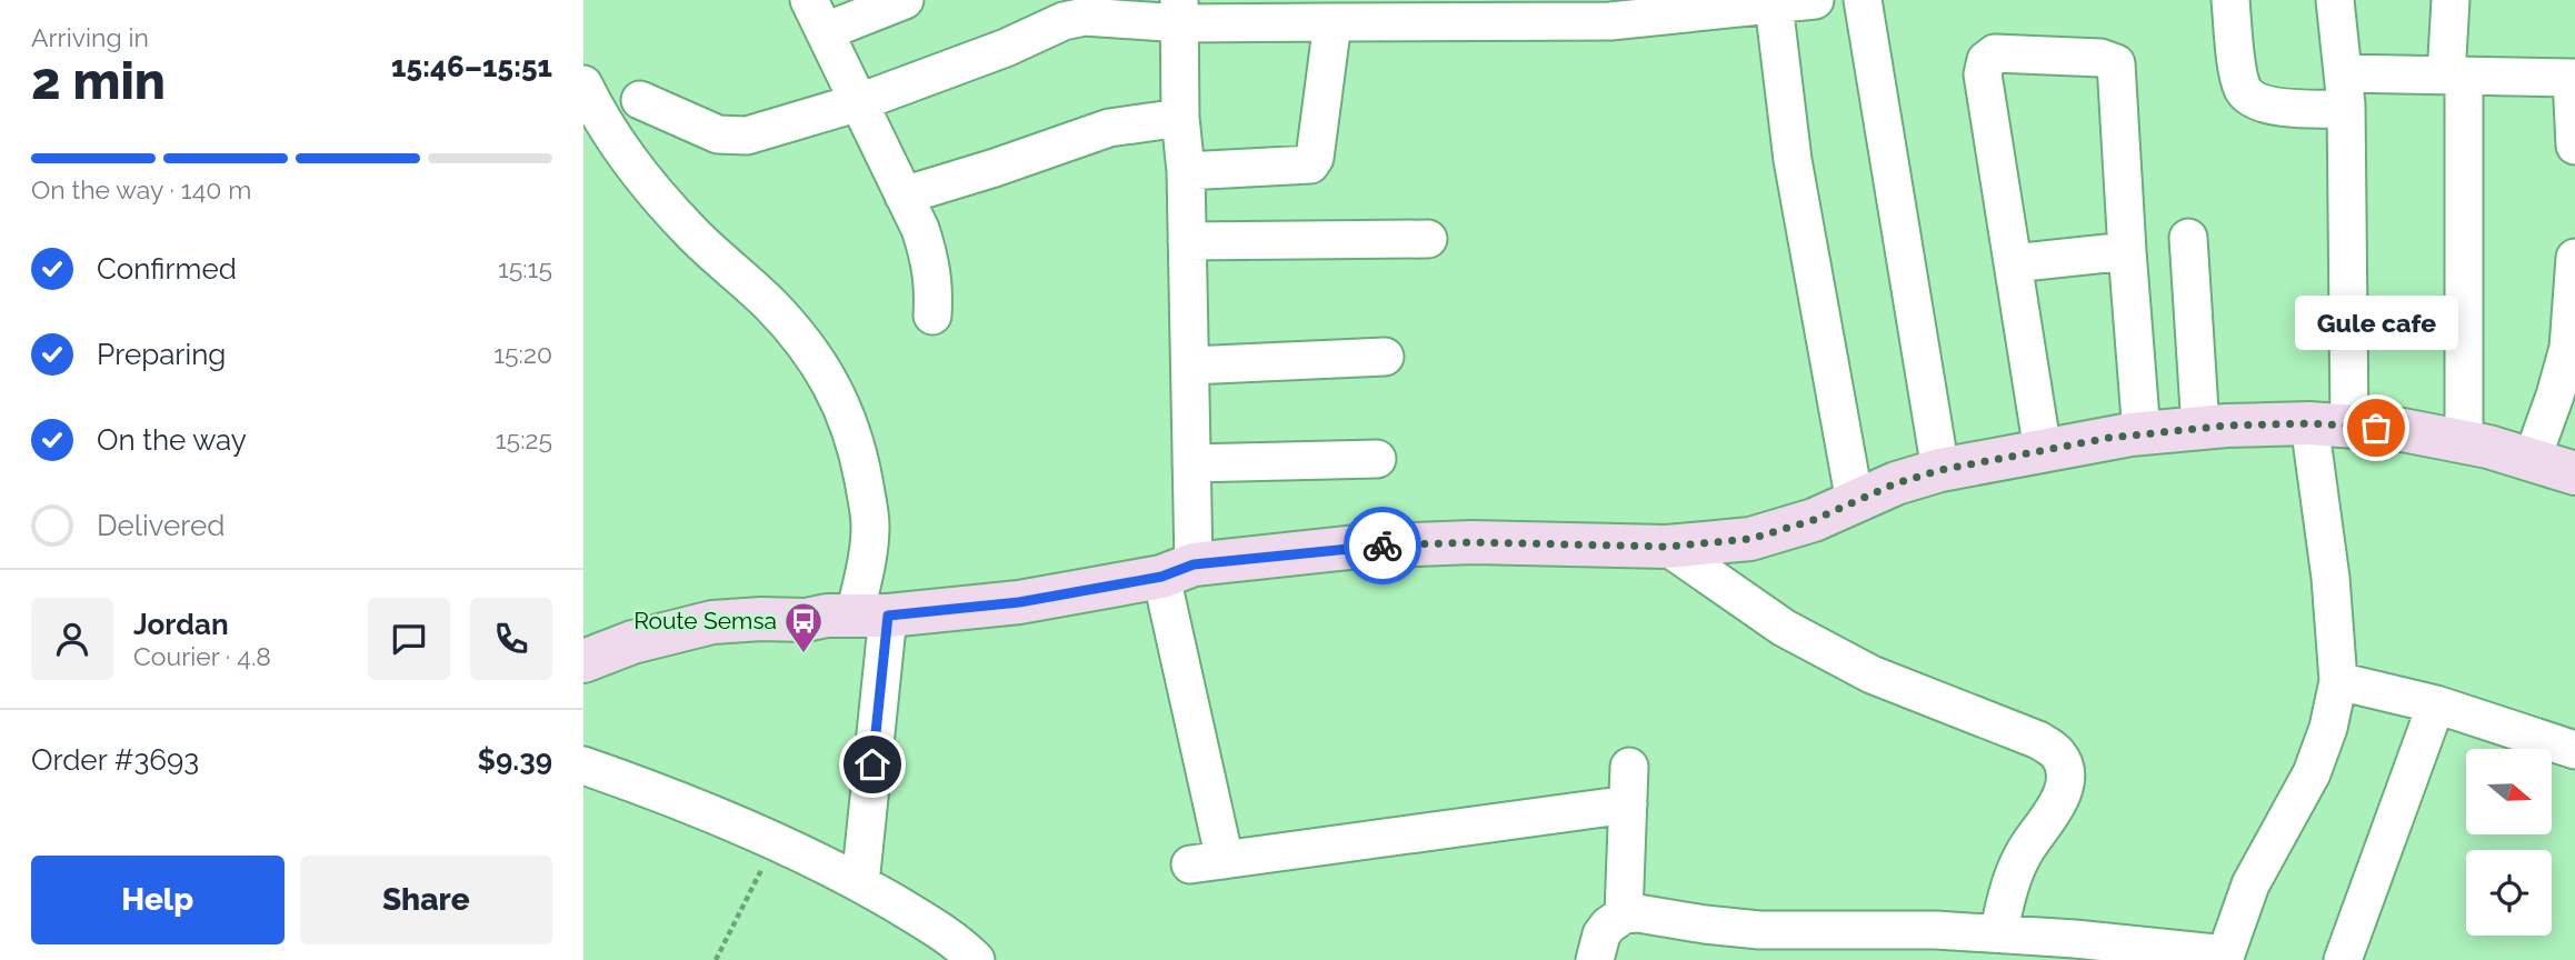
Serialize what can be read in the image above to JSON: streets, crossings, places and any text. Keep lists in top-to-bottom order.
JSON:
{
  "places": {
    "other": ["Gule cafe"],
    "bus stop": ["Route Semsa"]
  },
  "north": "right",
  "page": {
    "heading": ["2 min", "Arriving in", "15:46–15:51"],
    "panel": [
      "Jordan",
      "Courier · 4.8",
      "Order #3693",
      "$9.39"
    ],
    "bar": "On the way · 140 m",
    "list": [
      ["Confirmed", "15:15"],
      ["Preparing", "15:20"],
      ["On the way", "15:25"],
      "Delivered"
    ],
    "bubble": "Gule cafe",
    "buttons": ["Help", "Share"]
  }
}
